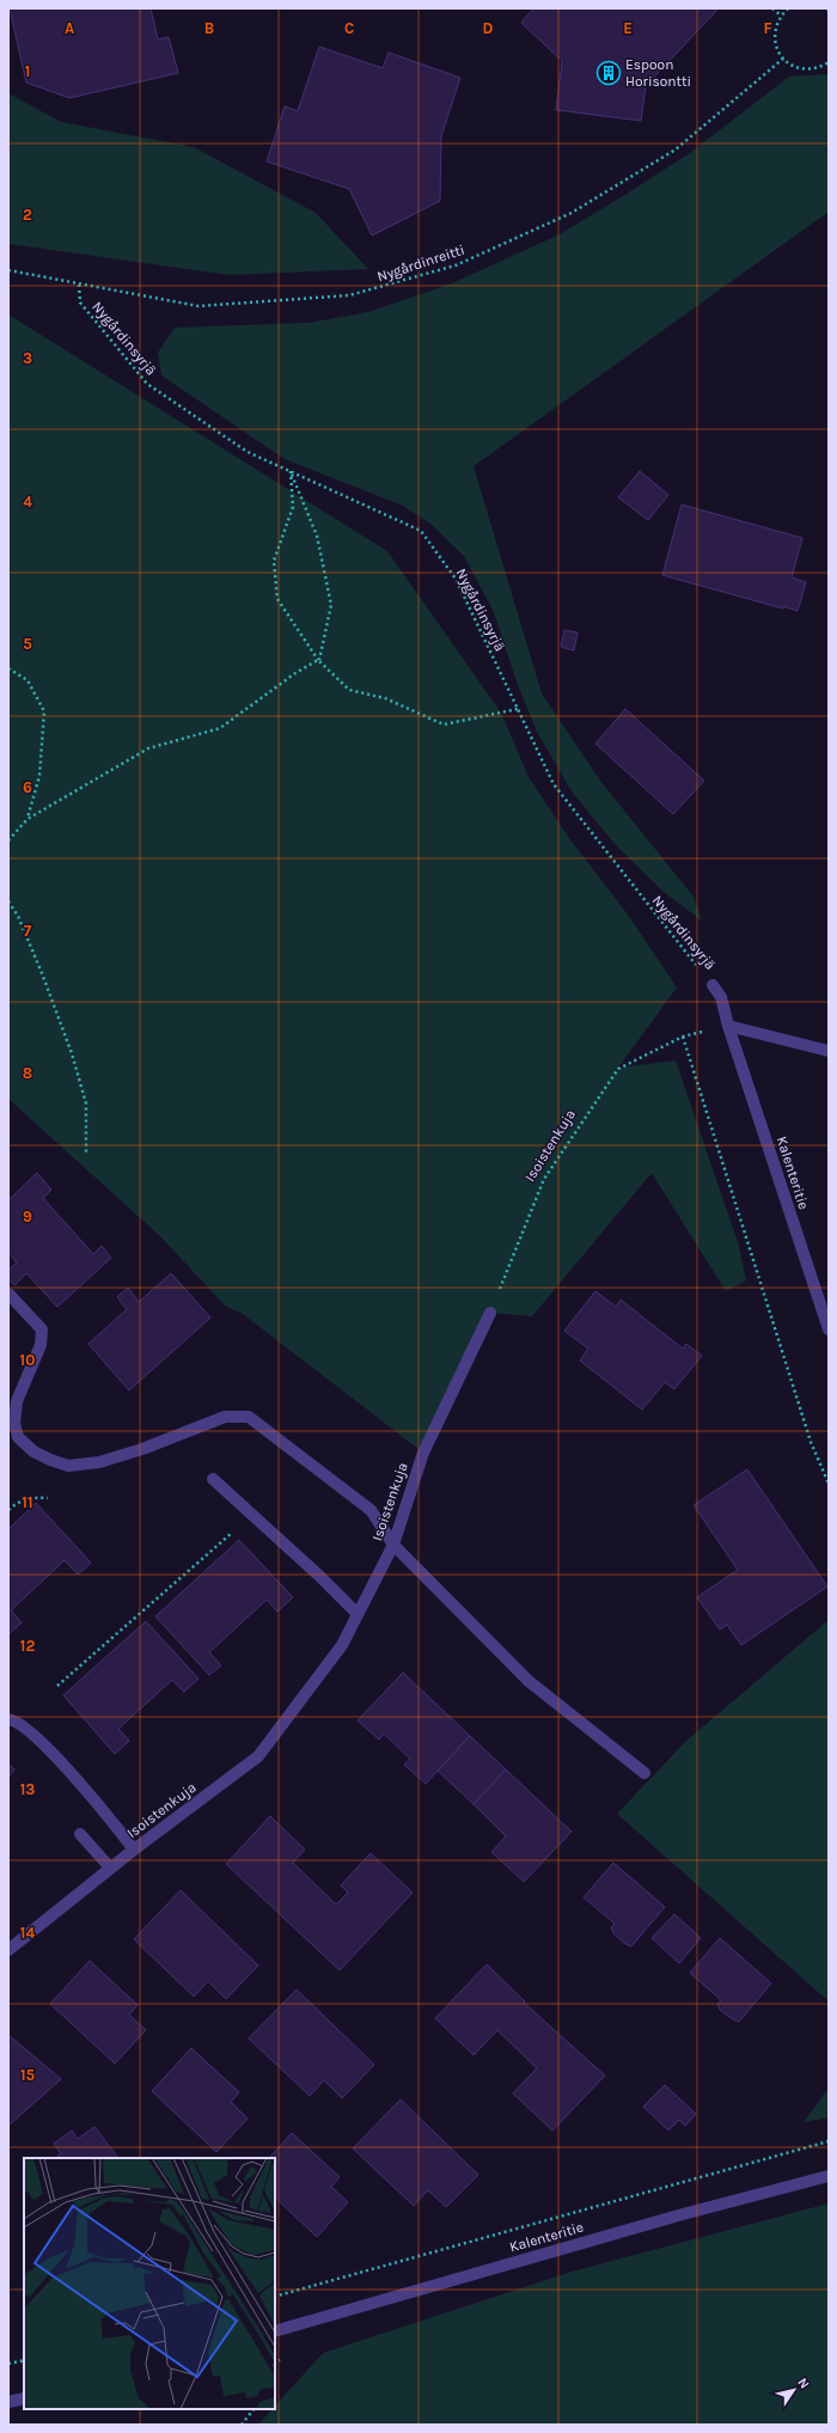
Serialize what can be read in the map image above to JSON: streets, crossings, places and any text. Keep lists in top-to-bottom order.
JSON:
{
  "streets": {
    "street": ["Isoistenkuja", "Kalenteritie"],
    "path": ["Nygårdinreitti", "Nygårdinsyrjä"]
  },
  "crossings": [
    ["Nygårdinreitti", "Nygårdinsyrjä"],
    ["Nygårdinsyrjä", "Kalenteritie"],
    ["Isoistenkuja", "Kalenteritie"]
  ],
  "places": {
    "building": ["Espoon Horisontti"]
  },
  "north": "top right",
  "grid": {
    "columns": [
      "A",
      "B",
      "C",
      "D",
      "E",
      "F"
    ],
    "rows": [
      "1",
      "2",
      "3",
      "4",
      "5",
      "6",
      "7",
      "8",
      "9",
      "10",
      "11",
      "12",
      "13",
      "14",
      "15"
    ]
  }
}
